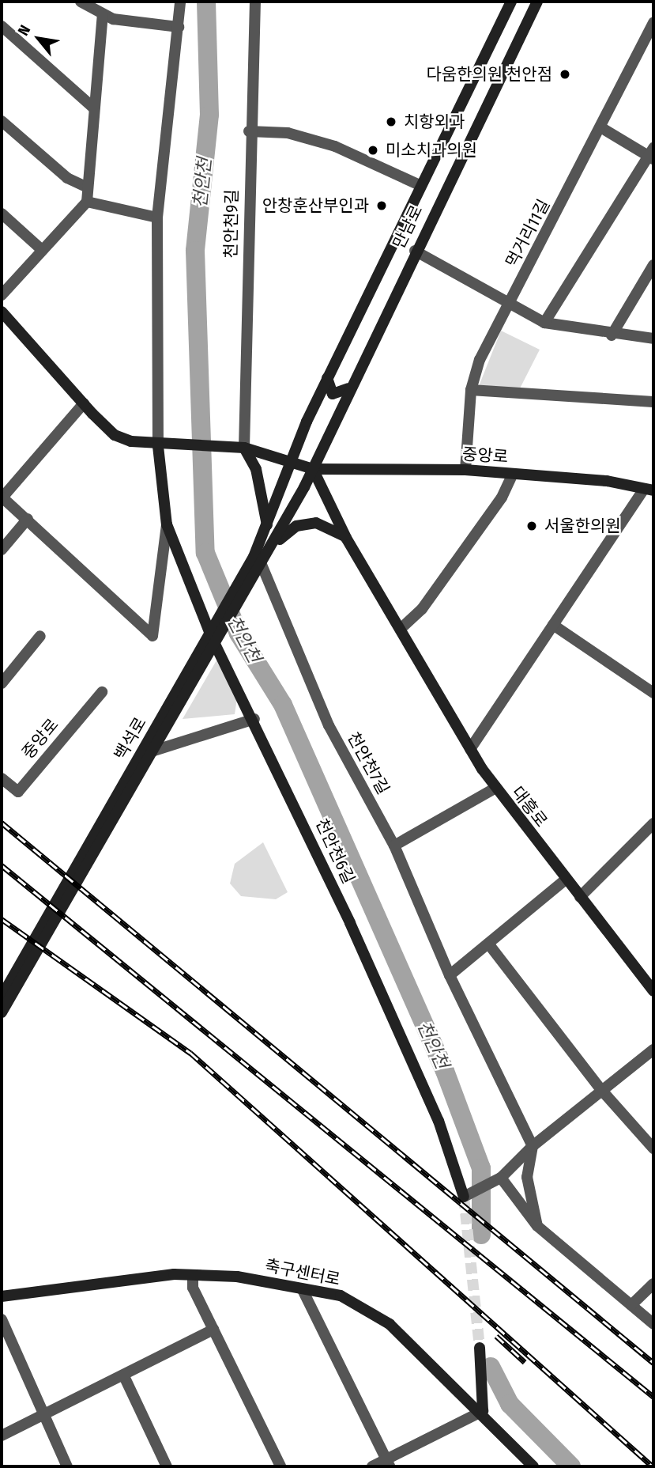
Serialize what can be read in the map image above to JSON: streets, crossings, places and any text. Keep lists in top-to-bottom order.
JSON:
{
  "streets": {
    "street": [
      "천안천9길",
      "만남로",
      "먹거리11길",
      "중앙로",
      "백석로",
      "천안천7길",
      "대흥로",
      "천안천6길",
      "축구센터로"
    ]
  },
  "crossings": [
    ["천안천9길", "만남로"],
    ["만남로", "중앙로"],
    ["만남로", "대흥로"],
    ["먹거리11길", "중앙로"],
    ["중앙로", "대흥로"],
    ["백석로", "천안천7길"]
  ],
  "water": ["천안천"],
  "places": [
    "다움한의원 천안점",
    "치항외과",
    "미소치과의원",
    "안창훈산부인과",
    "서울한의원"
  ],
  "north": "top left"
}
